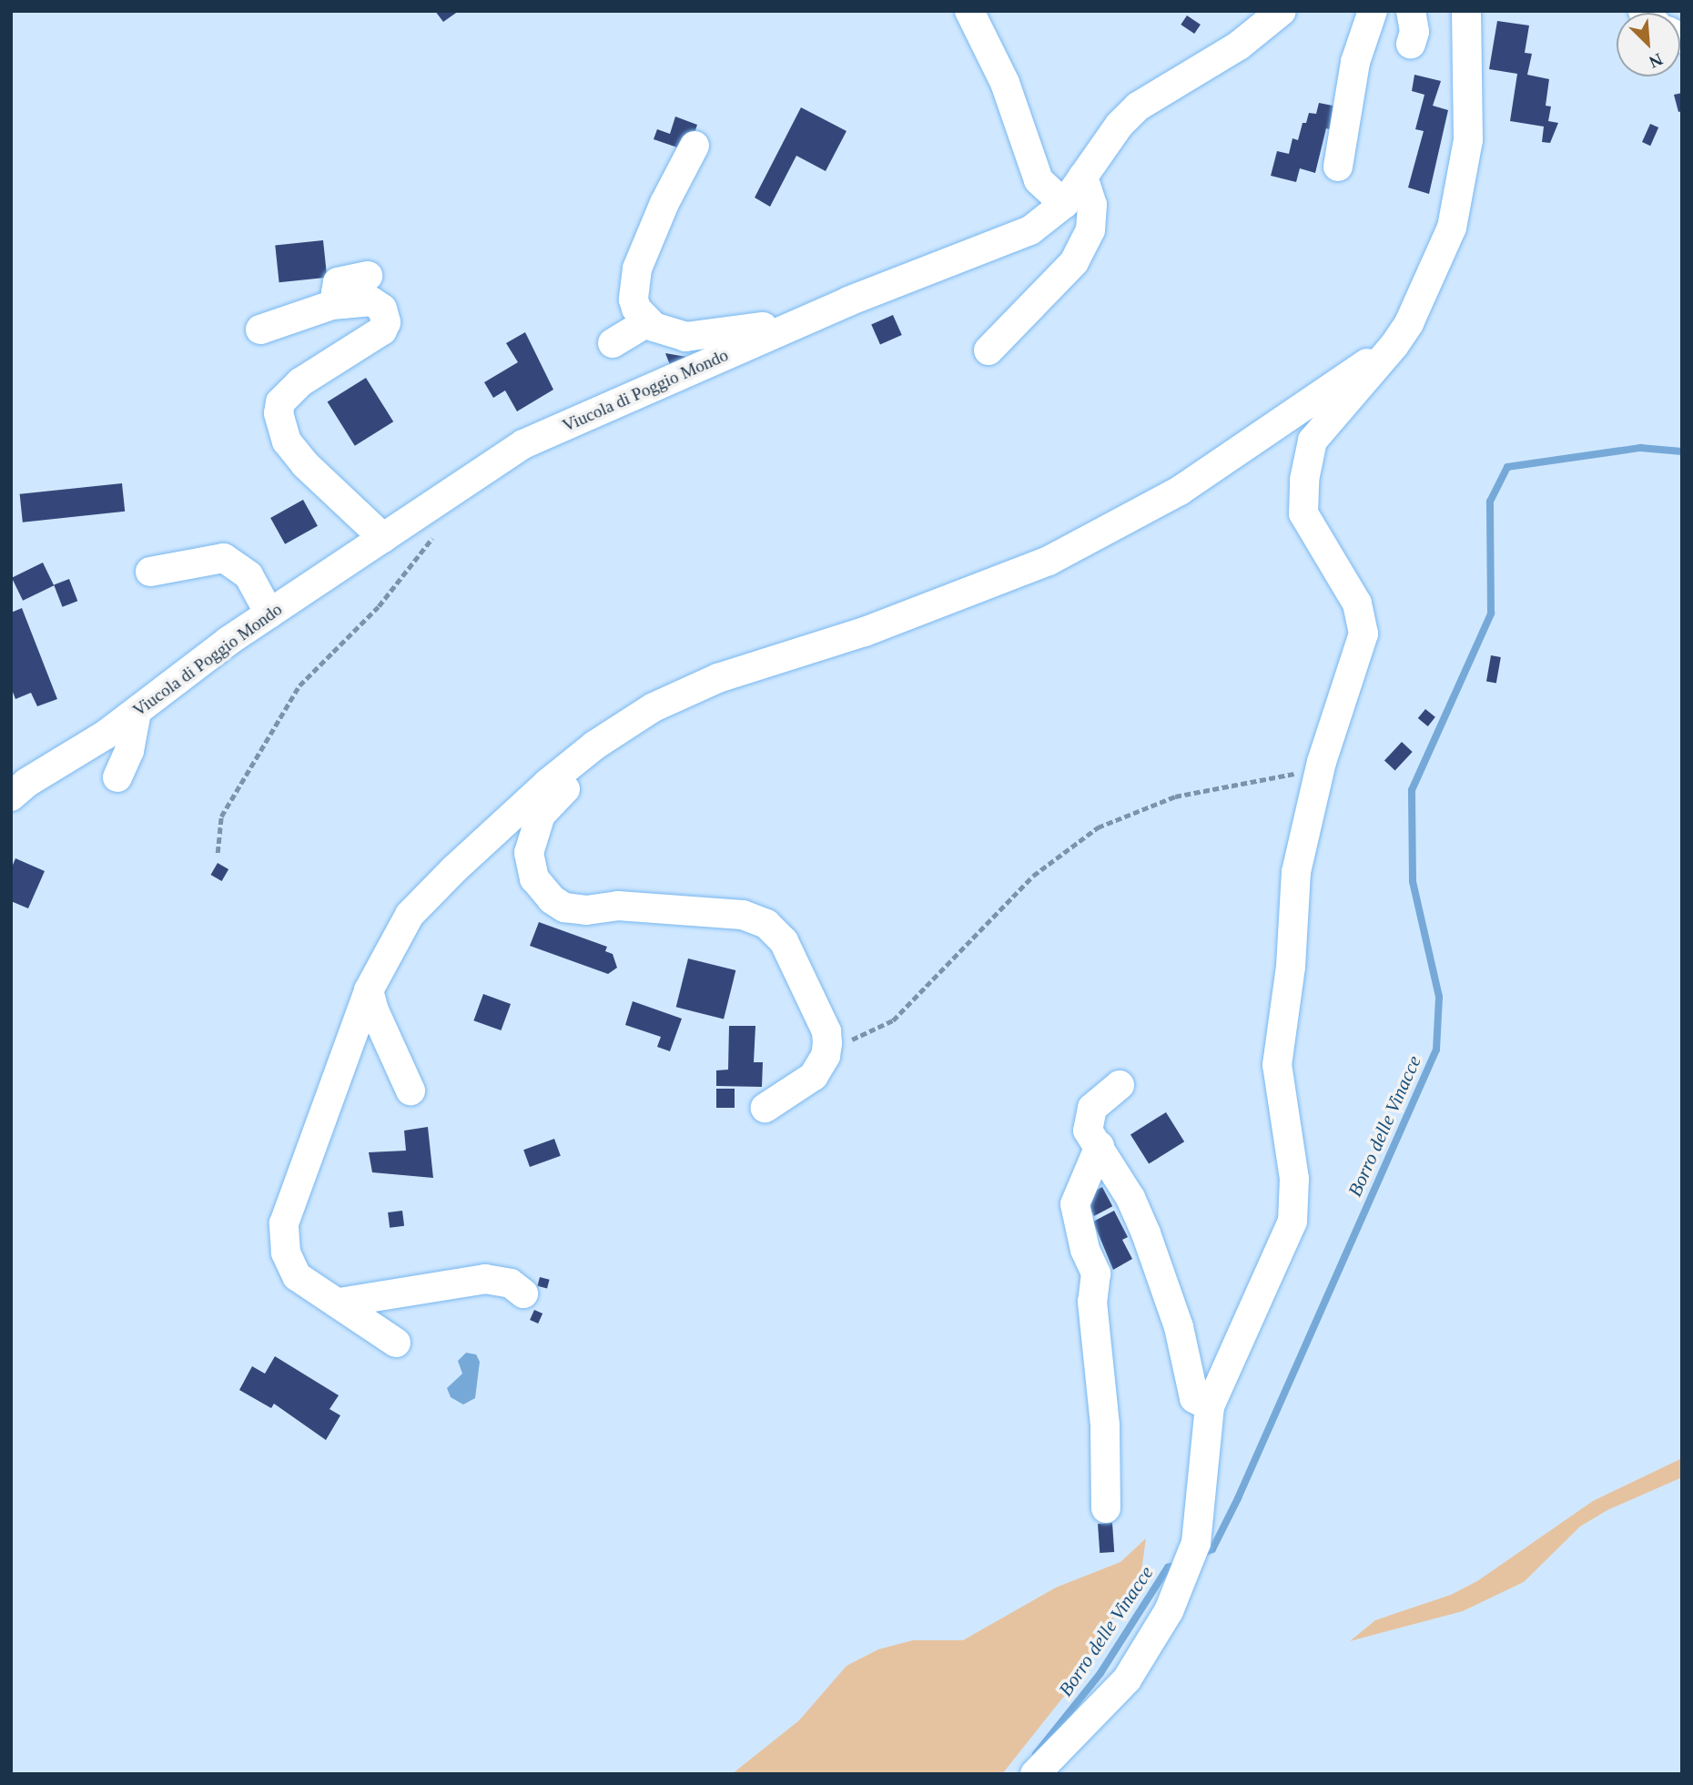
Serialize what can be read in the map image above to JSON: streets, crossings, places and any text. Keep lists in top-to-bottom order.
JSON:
{
  "streets": {
    "street": ["Viucola di Poggio Mondo"]
  },
  "water": ["Borro delle Vinacce"],
  "north": "bottom right"
}
